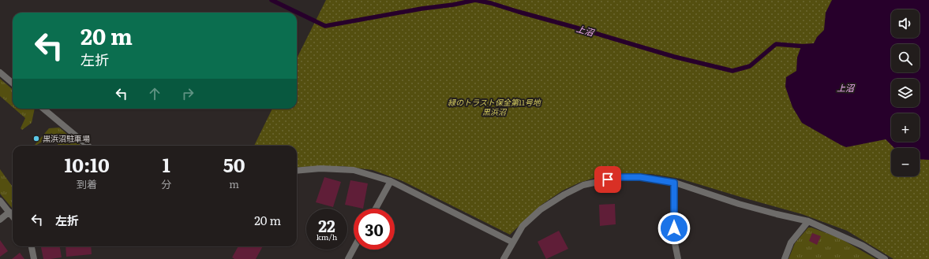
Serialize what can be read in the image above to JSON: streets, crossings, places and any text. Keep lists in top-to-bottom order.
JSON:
{
  "water": ["上沼"],
  "parks": ["緑のトラスト保全第11号地 黒浜沼"],
  "places": ["黒浜沼駐車場"],
  "page": {
    "map_buttons": ["+", "−"],
    "turn": ["20 m", "左折"],
    "eta": [
      "10:10",
      "到着",
      "1",
      "分",
      "50",
      "m"
    ],
    "list": [
      {
        "name": "左折",
        "value": "20 m"
      }
    ],
    "speed": "22 km/h",
    "limit": "30"
  }
}
